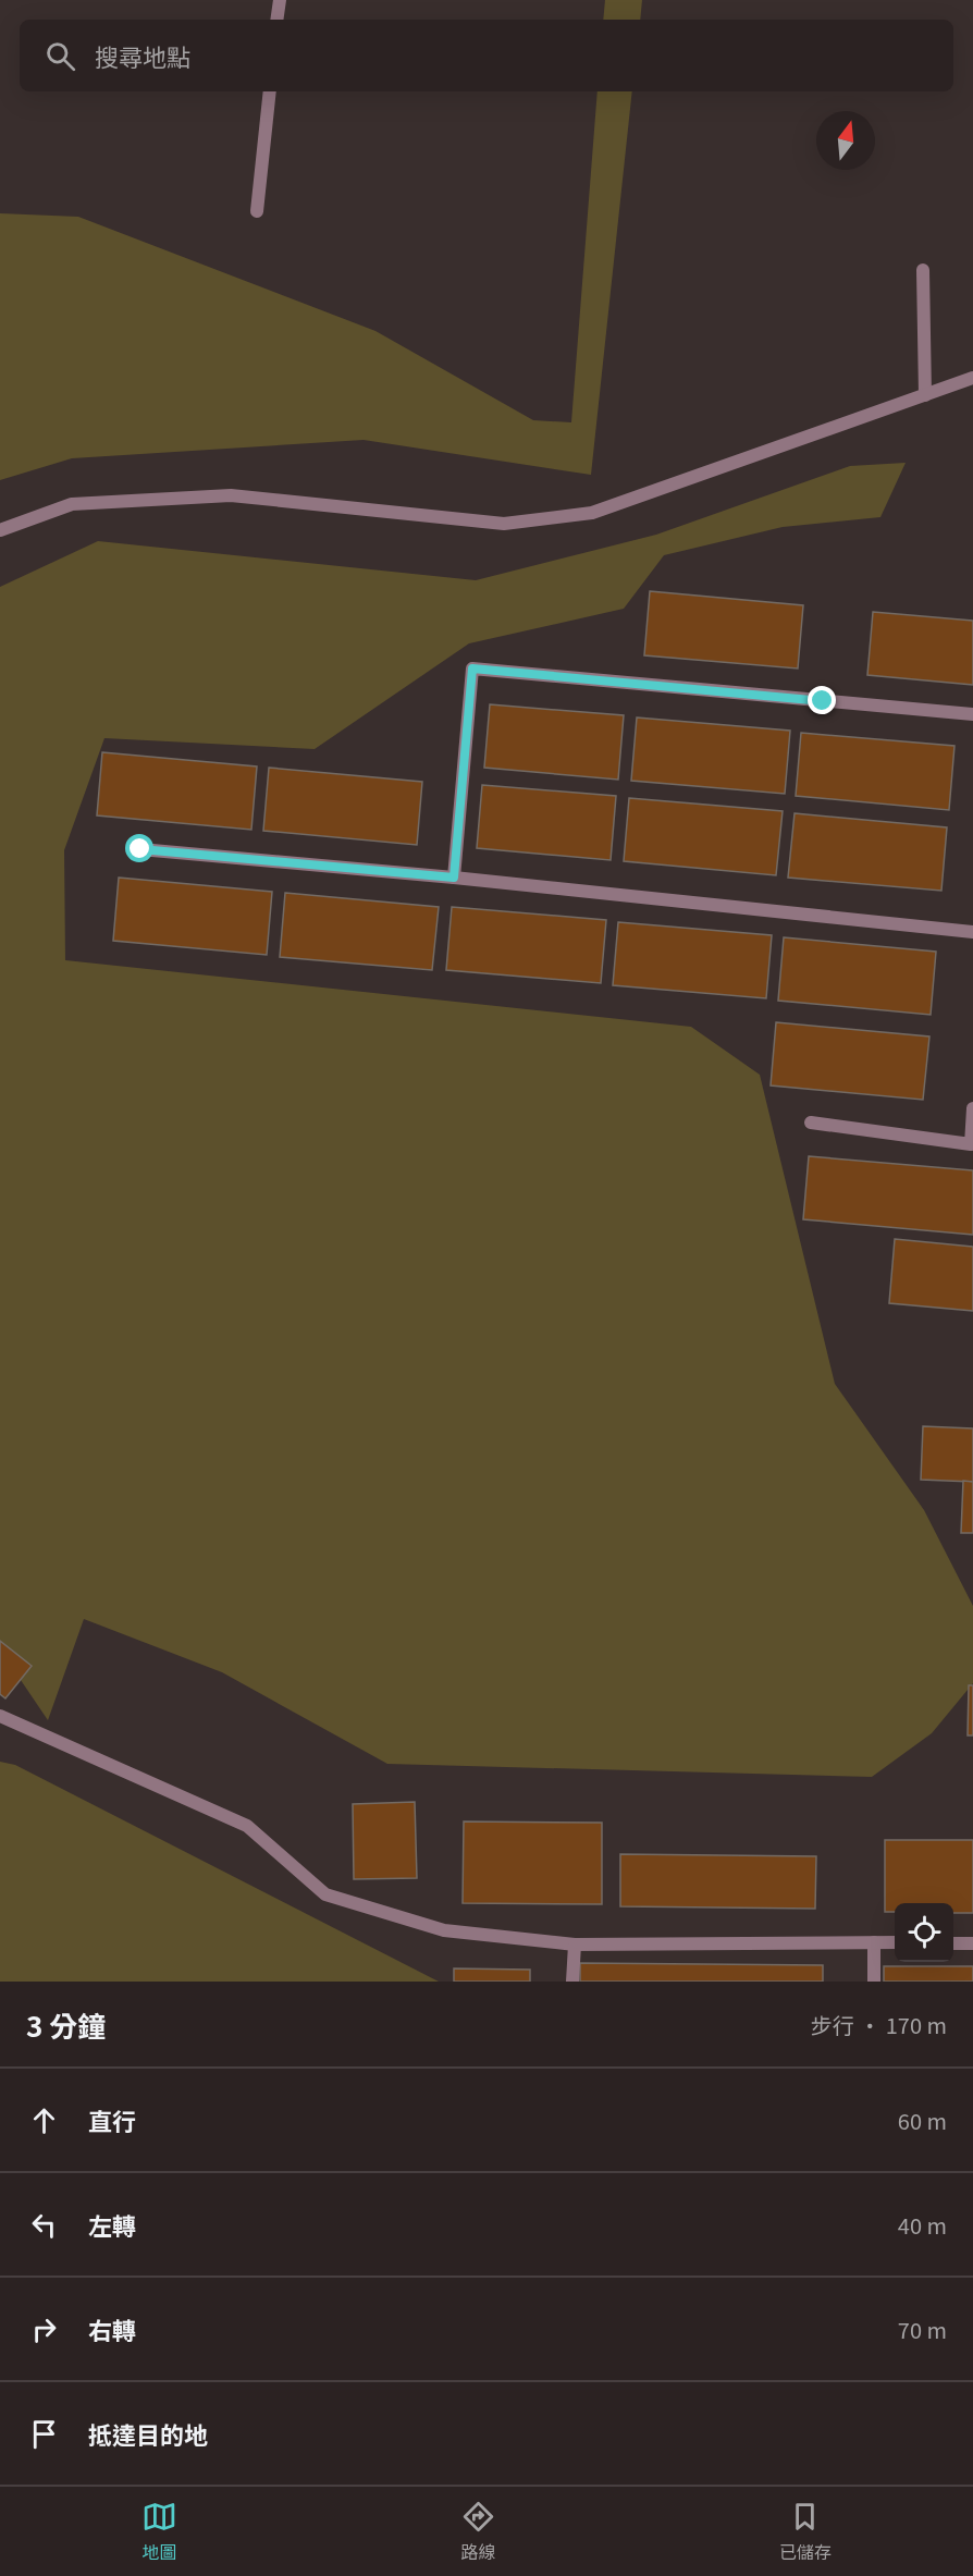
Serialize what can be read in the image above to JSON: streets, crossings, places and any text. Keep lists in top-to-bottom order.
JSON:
{
  "north": "top",
  "page": {
    "search": "搜尋地點",
    "heading": ["3 分鐘", "步行 · 170 m"],
    "list": [
      ["直行", "60 m"],
      ["左轉", "40 m"],
      ["右轉", "70 m"],
      "抵達目的地"
    ],
    "nav": ["地圖", "路線", "已儲存"]
  }
}
